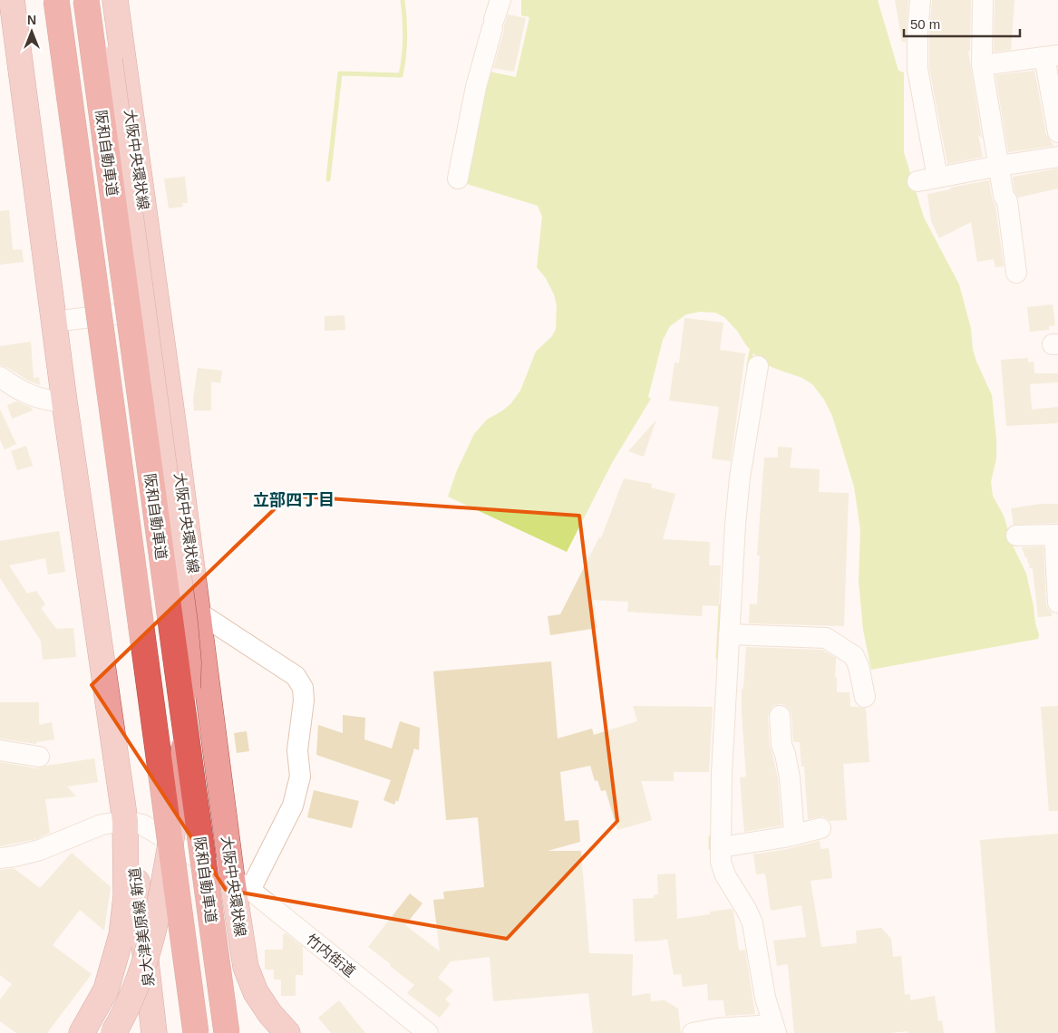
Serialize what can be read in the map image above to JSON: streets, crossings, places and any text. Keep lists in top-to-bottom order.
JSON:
{
  "streets": {
    "highway": ["阪和自動車道"],
    "main road": ["大阪中央環状線", "泉大津美原線 新道"],
    "street": ["竹内街道"]
  },
  "crossings": [
    ["大阪中央環状線", "竹内街道"],
    ["泉大津美原線 新道", "竹内街道"]
  ],
  "districts": ["立部四丁目"],
  "scale_bar": "50 m",
  "north": "top"
}
